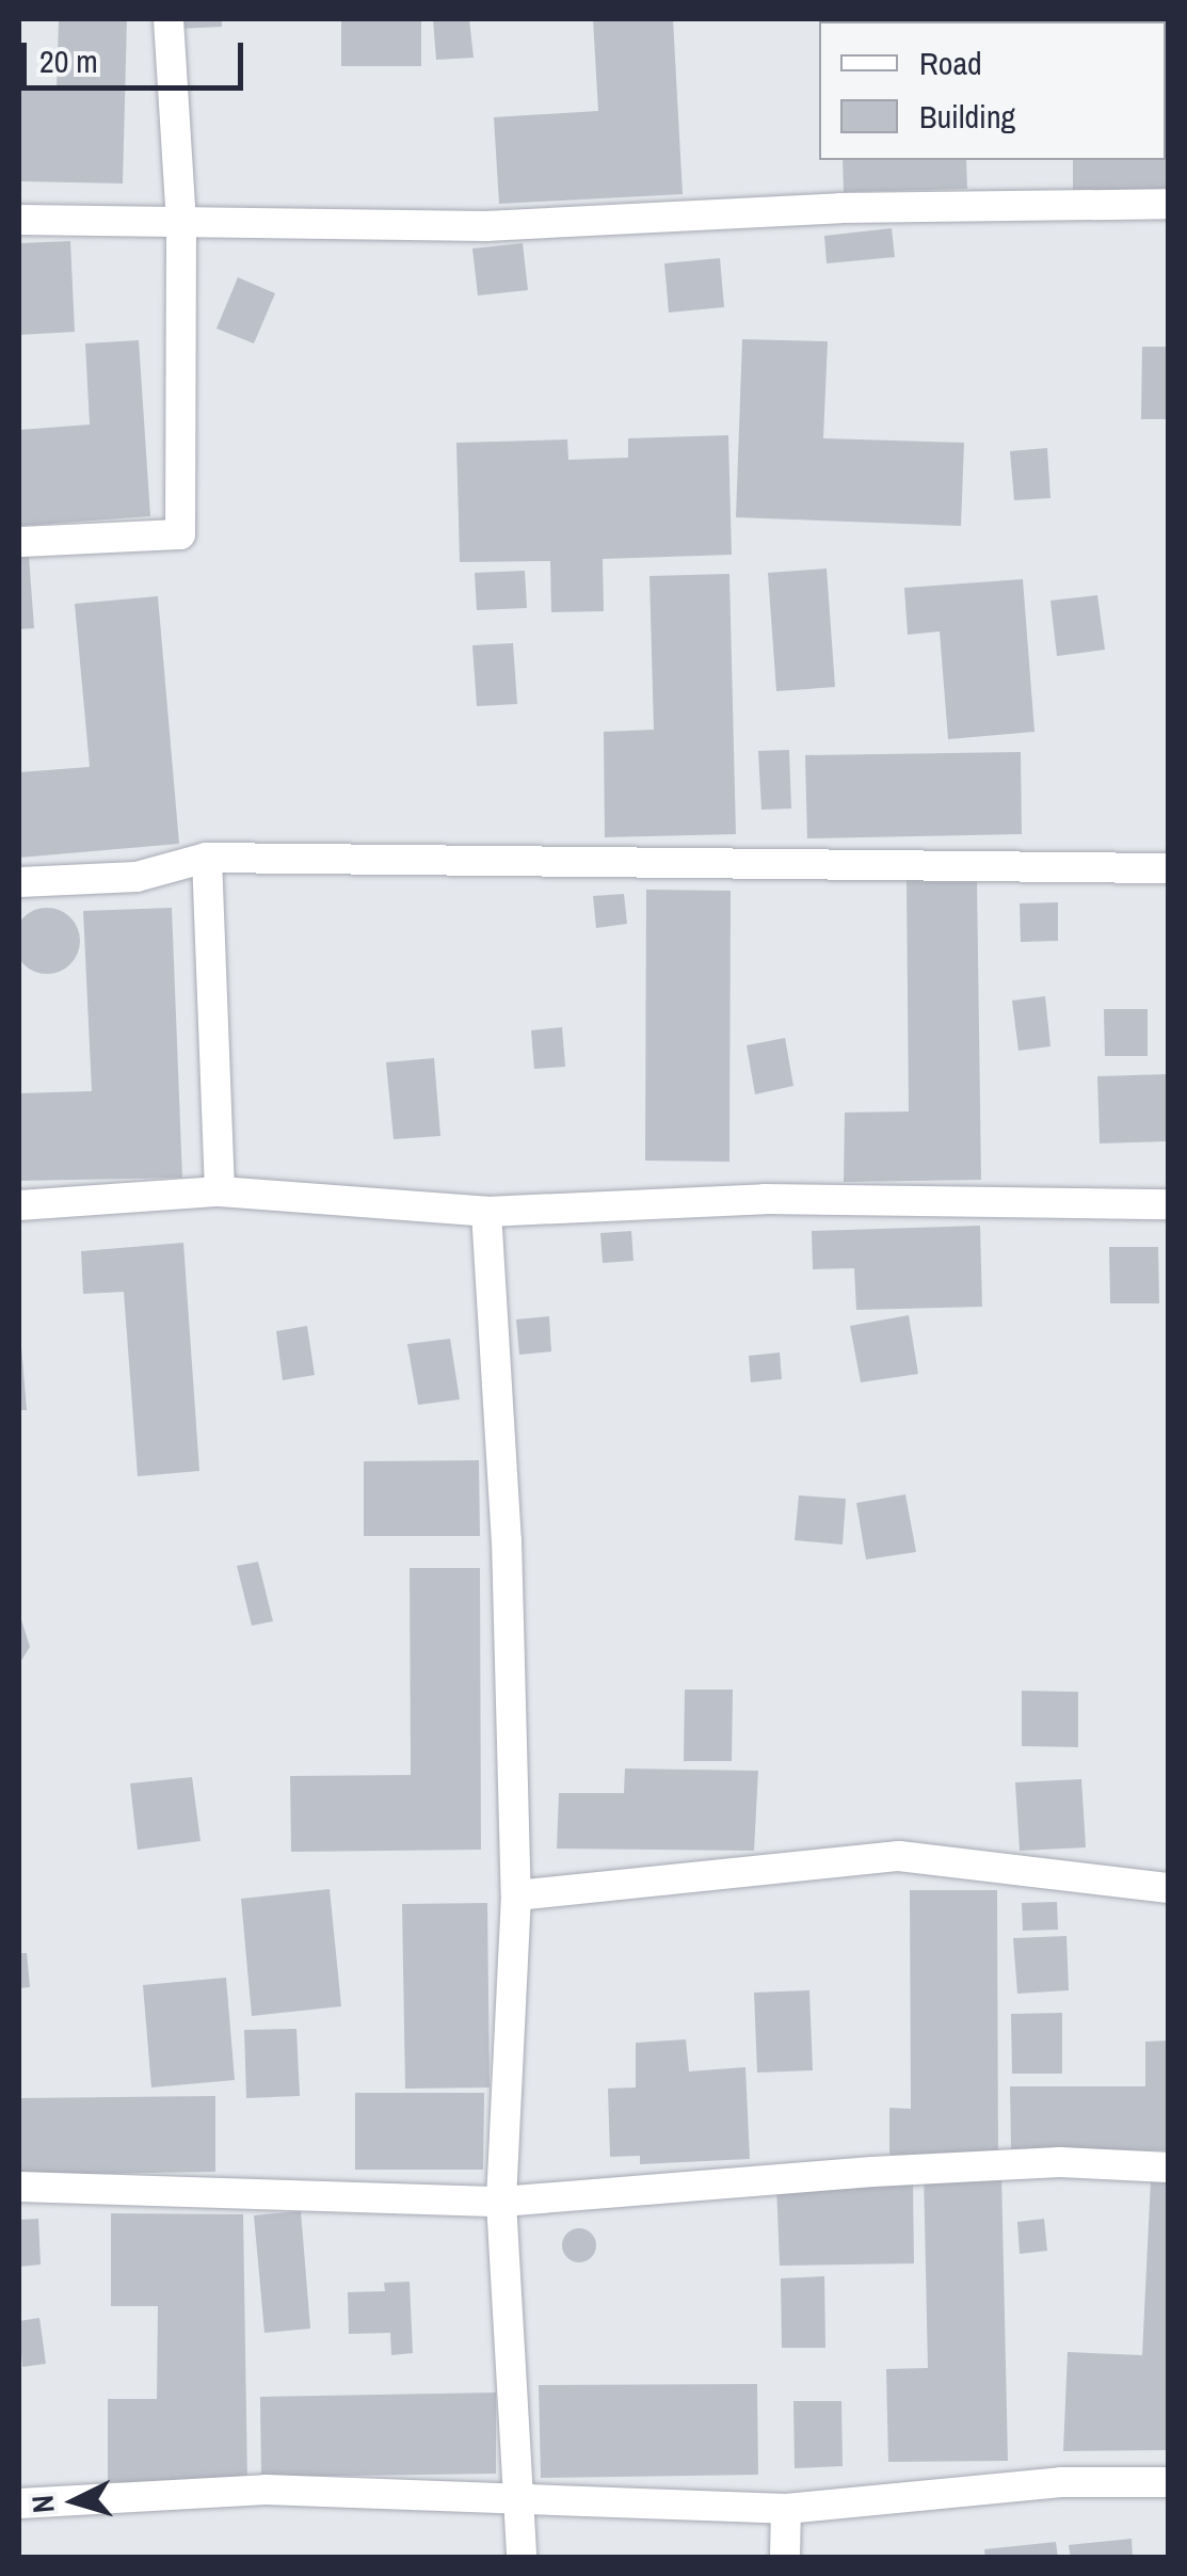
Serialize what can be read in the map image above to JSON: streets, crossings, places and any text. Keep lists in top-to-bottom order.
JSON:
{
  "legend": ["Road", "Building"],
  "scale_bar": "20 m",
  "north": "left"
}
